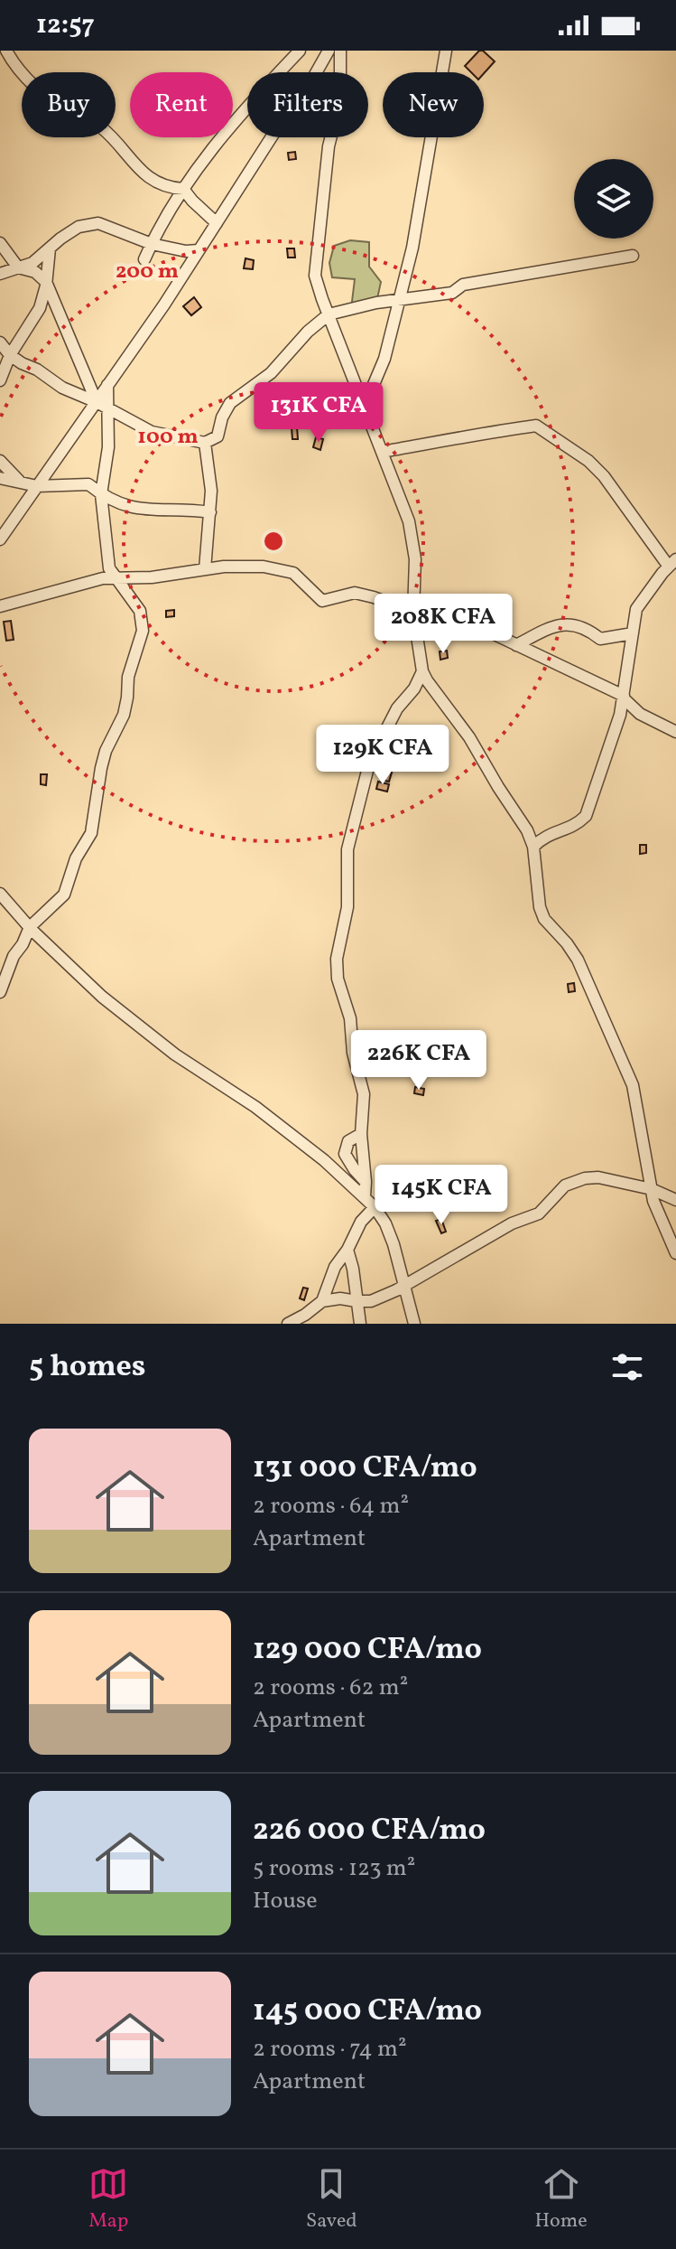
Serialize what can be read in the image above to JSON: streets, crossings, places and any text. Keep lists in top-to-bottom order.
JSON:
{
  "page": {
    "status": "12:57",
    "chip": [
      "Buy",
      "Rent",
      "Filters",
      "New"
    ],
    "price": [
      "131K CFA",
      "208K CFA",
      "129K CFA",
      "226K CFA",
      "145K CFA"
    ],
    "heading": "5 homes",
    "list": [
      {
        "name": "131 000 CFA/mo",
        "note": "2 rooms · 64 m² · Apartment"
      },
      {
        "name": "129 000 CFA/mo",
        "note": "2 rooms · 62 m² · Apartment"
      },
      {
        "name": "226 000 CFA/mo",
        "note": "5 rooms · 123 m² · House"
      },
      {
        "name": "145 000 CFA/mo",
        "note": "2 rooms · 74 m² · Apartment"
      }
    ],
    "tabs": ["Map", "Saved", "Home"]
  },
  "rings": ["200 m", "100 m"]
}
